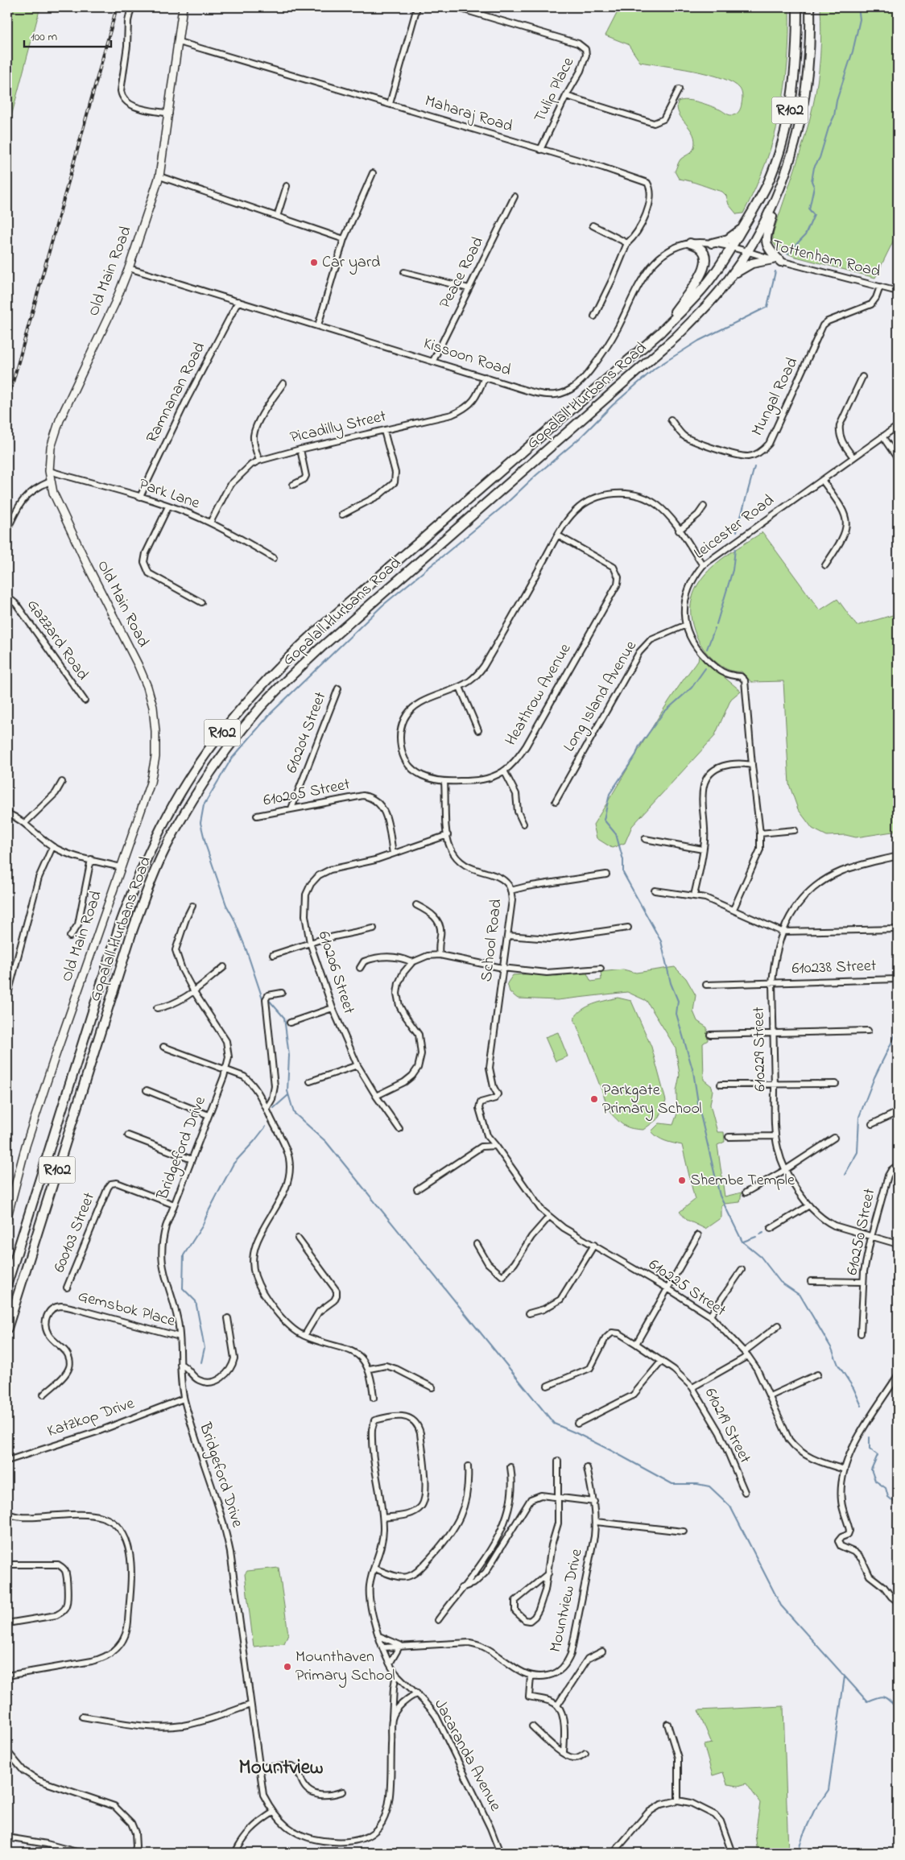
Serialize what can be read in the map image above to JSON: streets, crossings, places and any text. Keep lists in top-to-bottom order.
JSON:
{
  "streets": {
    "main road": ["R102", "Gopalall Hurbans Road"],
    "street": [
      "Tulip Place",
      "Maharaj Road",
      "Tottenham Road",
      "Old Main Road",
      "Peace Road",
      "Kissoon Road",
      "Ramnanan Road",
      "Mungal Road",
      "Picadilly Street",
      "Park Lane",
      "Leicester Road",
      "Gazzard Road",
      "Heathrow Avenue",
      "Long Island Avenue",
      "610204 Street",
      "610205 Street",
      "School Road",
      "610238 Street",
      "610206 Street",
      "610229 Street",
      "Bridgeford Drive",
      "610250 Street",
      "600103 Street",
      "610225 Street",
      "Gemsbok Place",
      "Katzkop Drive",
      "610219 Street",
      "Mountview Drive",
      "Jacaranda Avenue"
    ]
  },
  "crossings": [
    ["Tulip Place", "Maharaj Road"],
    ["Maharaj Road", "Old Main Road"],
    ["Tottenham Road", "Kissoon Road"],
    ["Tottenham Road", "Gopalall Hurbans Road"],
    ["Tottenham Road", "Mungal Road"],
    ["Old Main Road", "Kissoon Road"],
    ["Old Main Road", "Park Lane"],
    ["Peace Road", "Kissoon Road"],
    ["Kissoon Road", "Ramnanan Road"],
    ["Kissoon Road", "Gopalall Hurbans Road"],
    ["Kissoon Road", "Picadilly Street"],
    ["Ramnanan Road", "Park Lane"],
    ["Picadilly Street", "Park Lane"],
    ["Leicester Road", "Heathrow Avenue"],
    ["Leicester Road", "Long Island Avenue"],
    ["Heathrow Avenue", "School Road"],
    ["610204 Street", "610205 Street"],
    ["610205 Street", "610206 Street"],
    ["School Road", "610206 Street"],
    ["School Road", "610225 Street"],
    ["610238 Street", "610229 Street"],
    ["610229 Street", "610250 Street"],
    ["Bridgeford Drive", "600103 Street"],
    ["Bridgeford Drive", "Gemsbok Place"],
    ["Bridgeford Drive", "Katzkop Drive"],
    ["Bridgeford Drive", "Jacaranda Avenue"]
  ],
  "districts": ["Mountview"],
  "places": [
    "Car yard",
    "Parkgate Primary School",
    "Shembe Temple",
    "Mounthaven Primary School"
  ],
  "scale_bar": "100 m"
}
